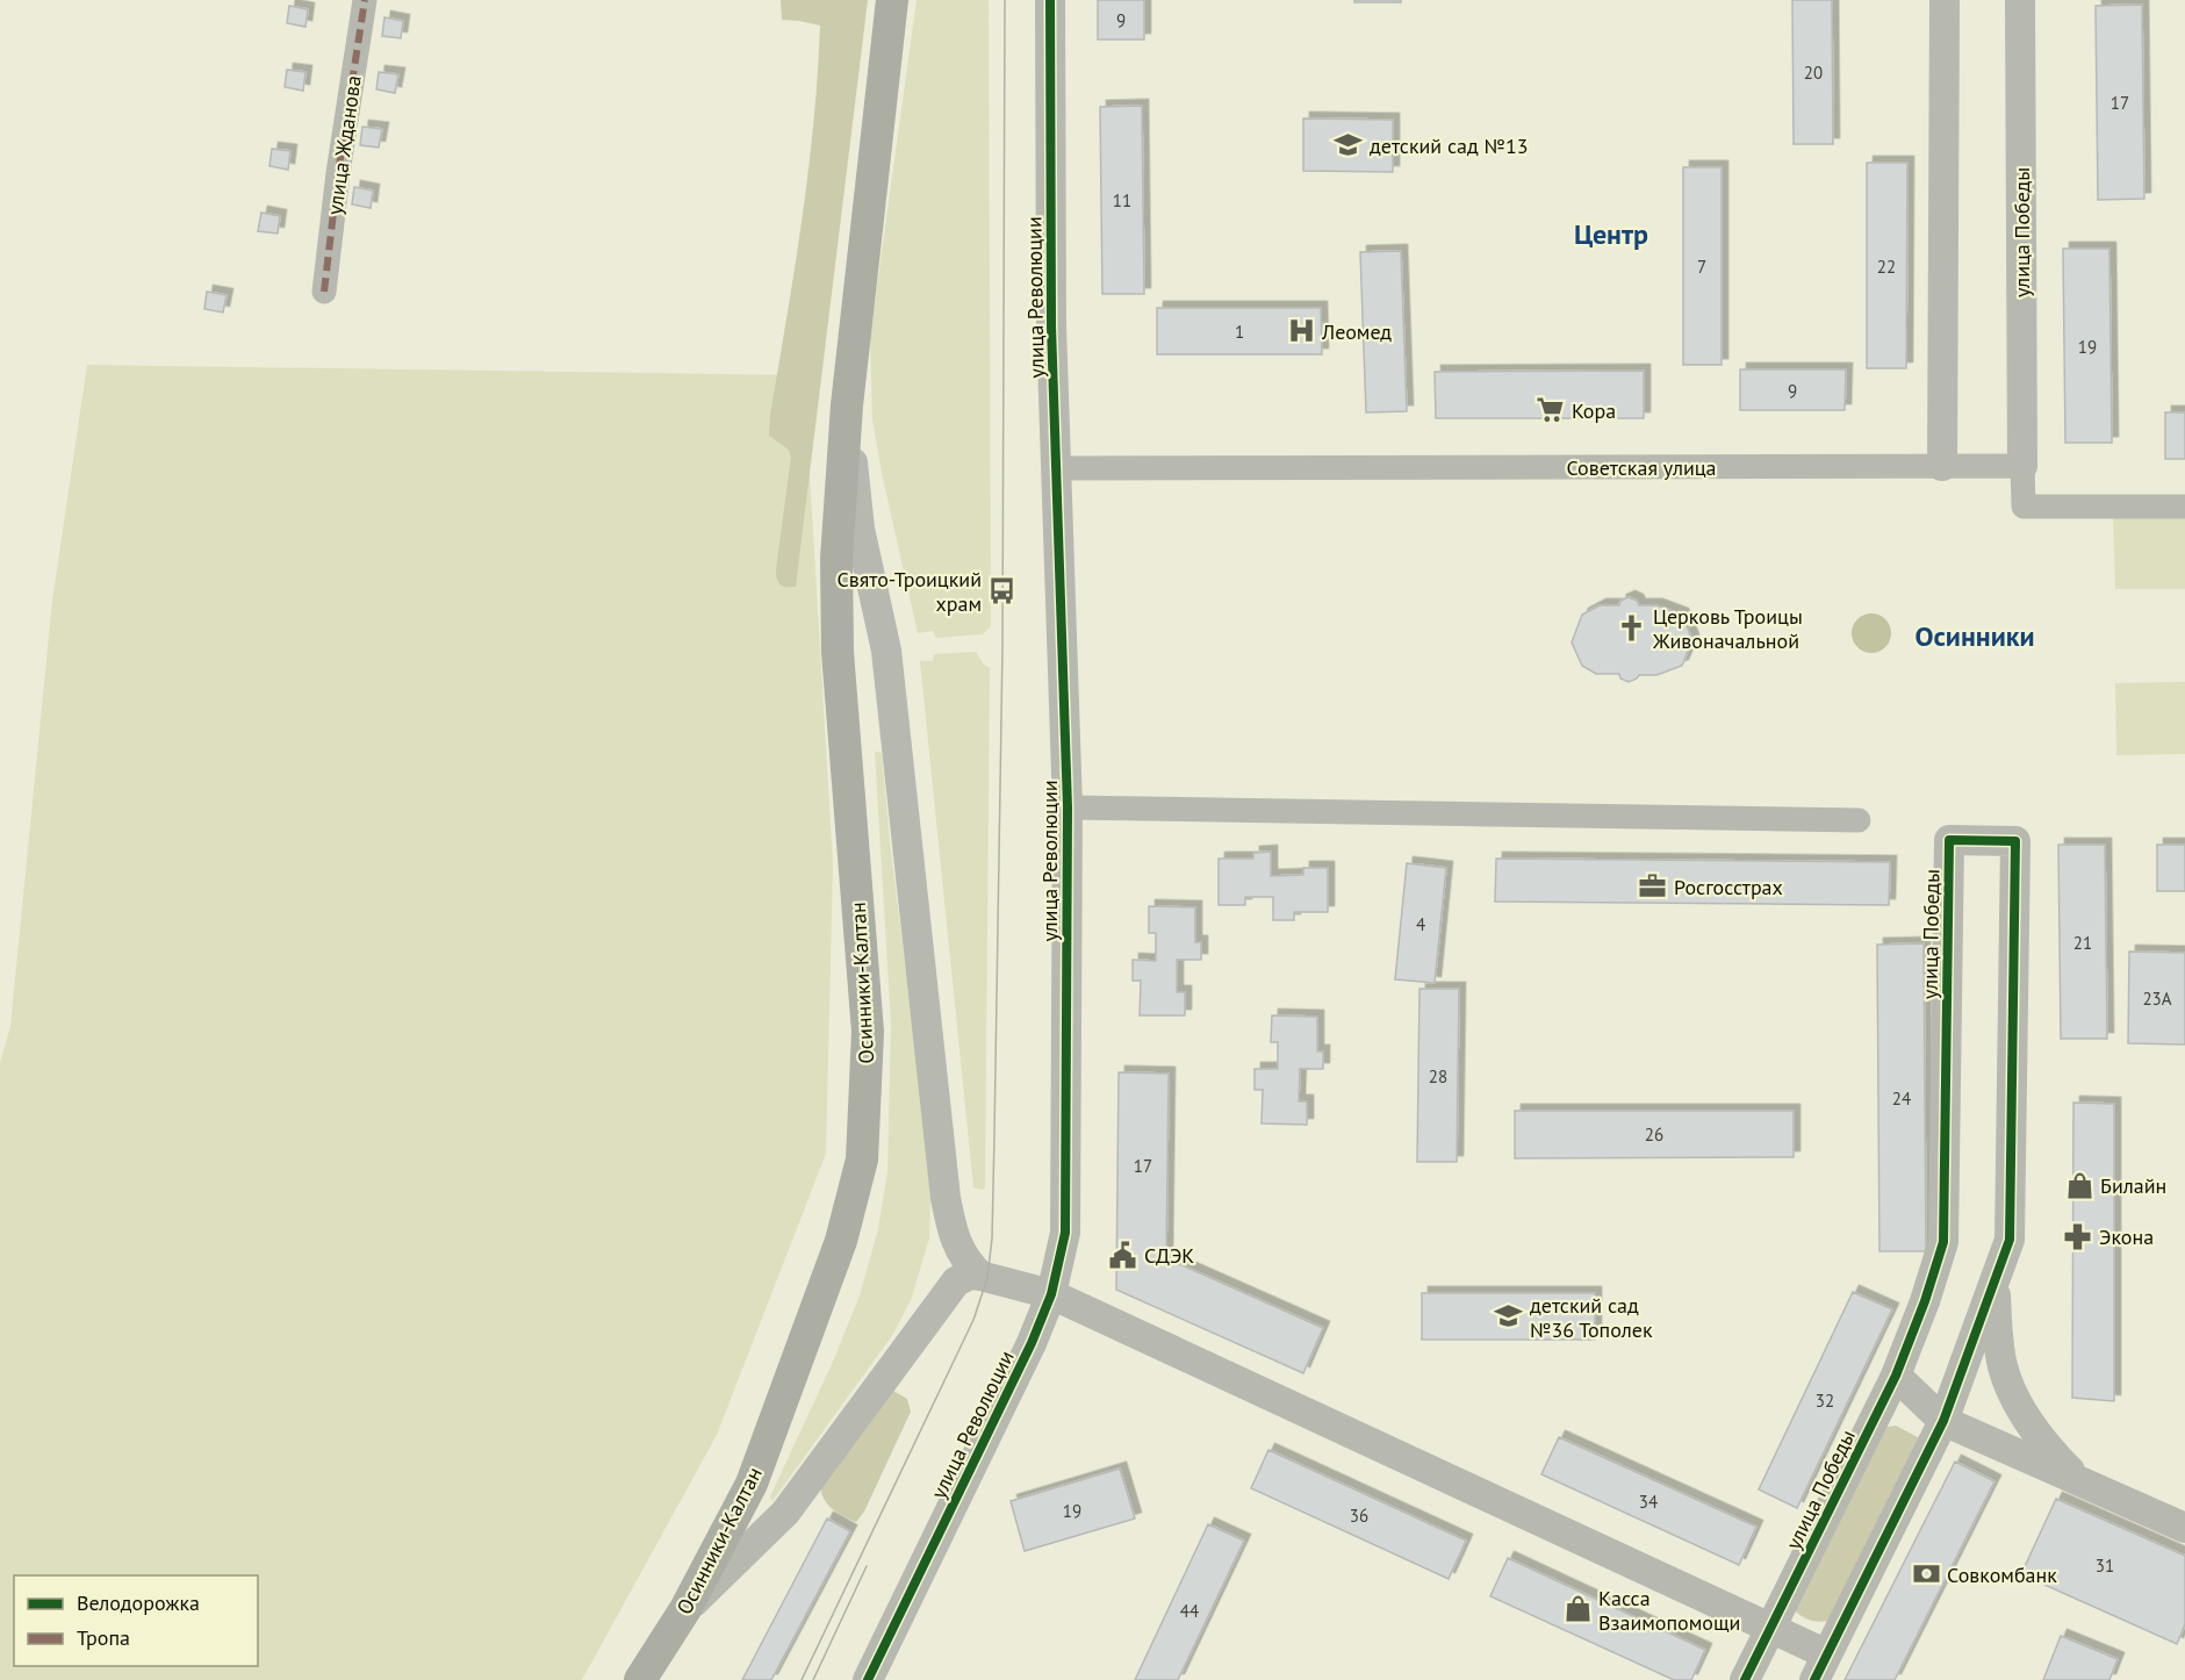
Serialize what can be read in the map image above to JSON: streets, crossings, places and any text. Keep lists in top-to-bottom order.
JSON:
{
  "streets": {
    "main road": ["Осинники-Калтан"],
    "street": [
      "улица Жданова",
      "улица Победы",
      "улица Революции",
      "Советская улица"
    ]
  },
  "crossings": [
    ["улица Победы", "Советская улица"],
    ["улица Революции", "Советская улица"]
  ],
  "districts": ["Центр", "Осинники"],
  "places": {
    "school or university": ["детский сад №13", "детский сад №36 Тополек"],
    "hospital": ["Леомед"],
    "supermarket": ["Кора"],
    "bus stop": ["Свято-Троицкий храм"],
    "church": ["Церковь Троицы Живоначальной"],
    "office": ["Росгосстрах"],
    "shop": ["Билайн", "Касса Взаимопомощи"],
    "pharmacy": ["Экона"],
    "public building": ["СДЭК"],
    "bank": ["Совкомбанк"]
  },
  "house_numbers": [
    "9",
    "20",
    "17",
    "11",
    "7",
    "22",
    "1",
    "19",
    "9",
    "4",
    "21",
    "23А",
    "28",
    "24",
    "26",
    "17",
    "32",
    "34",
    "19",
    "36",
    "31",
    "44"
  ],
  "legend": ["Велодорожка", "Тропа"]
}
